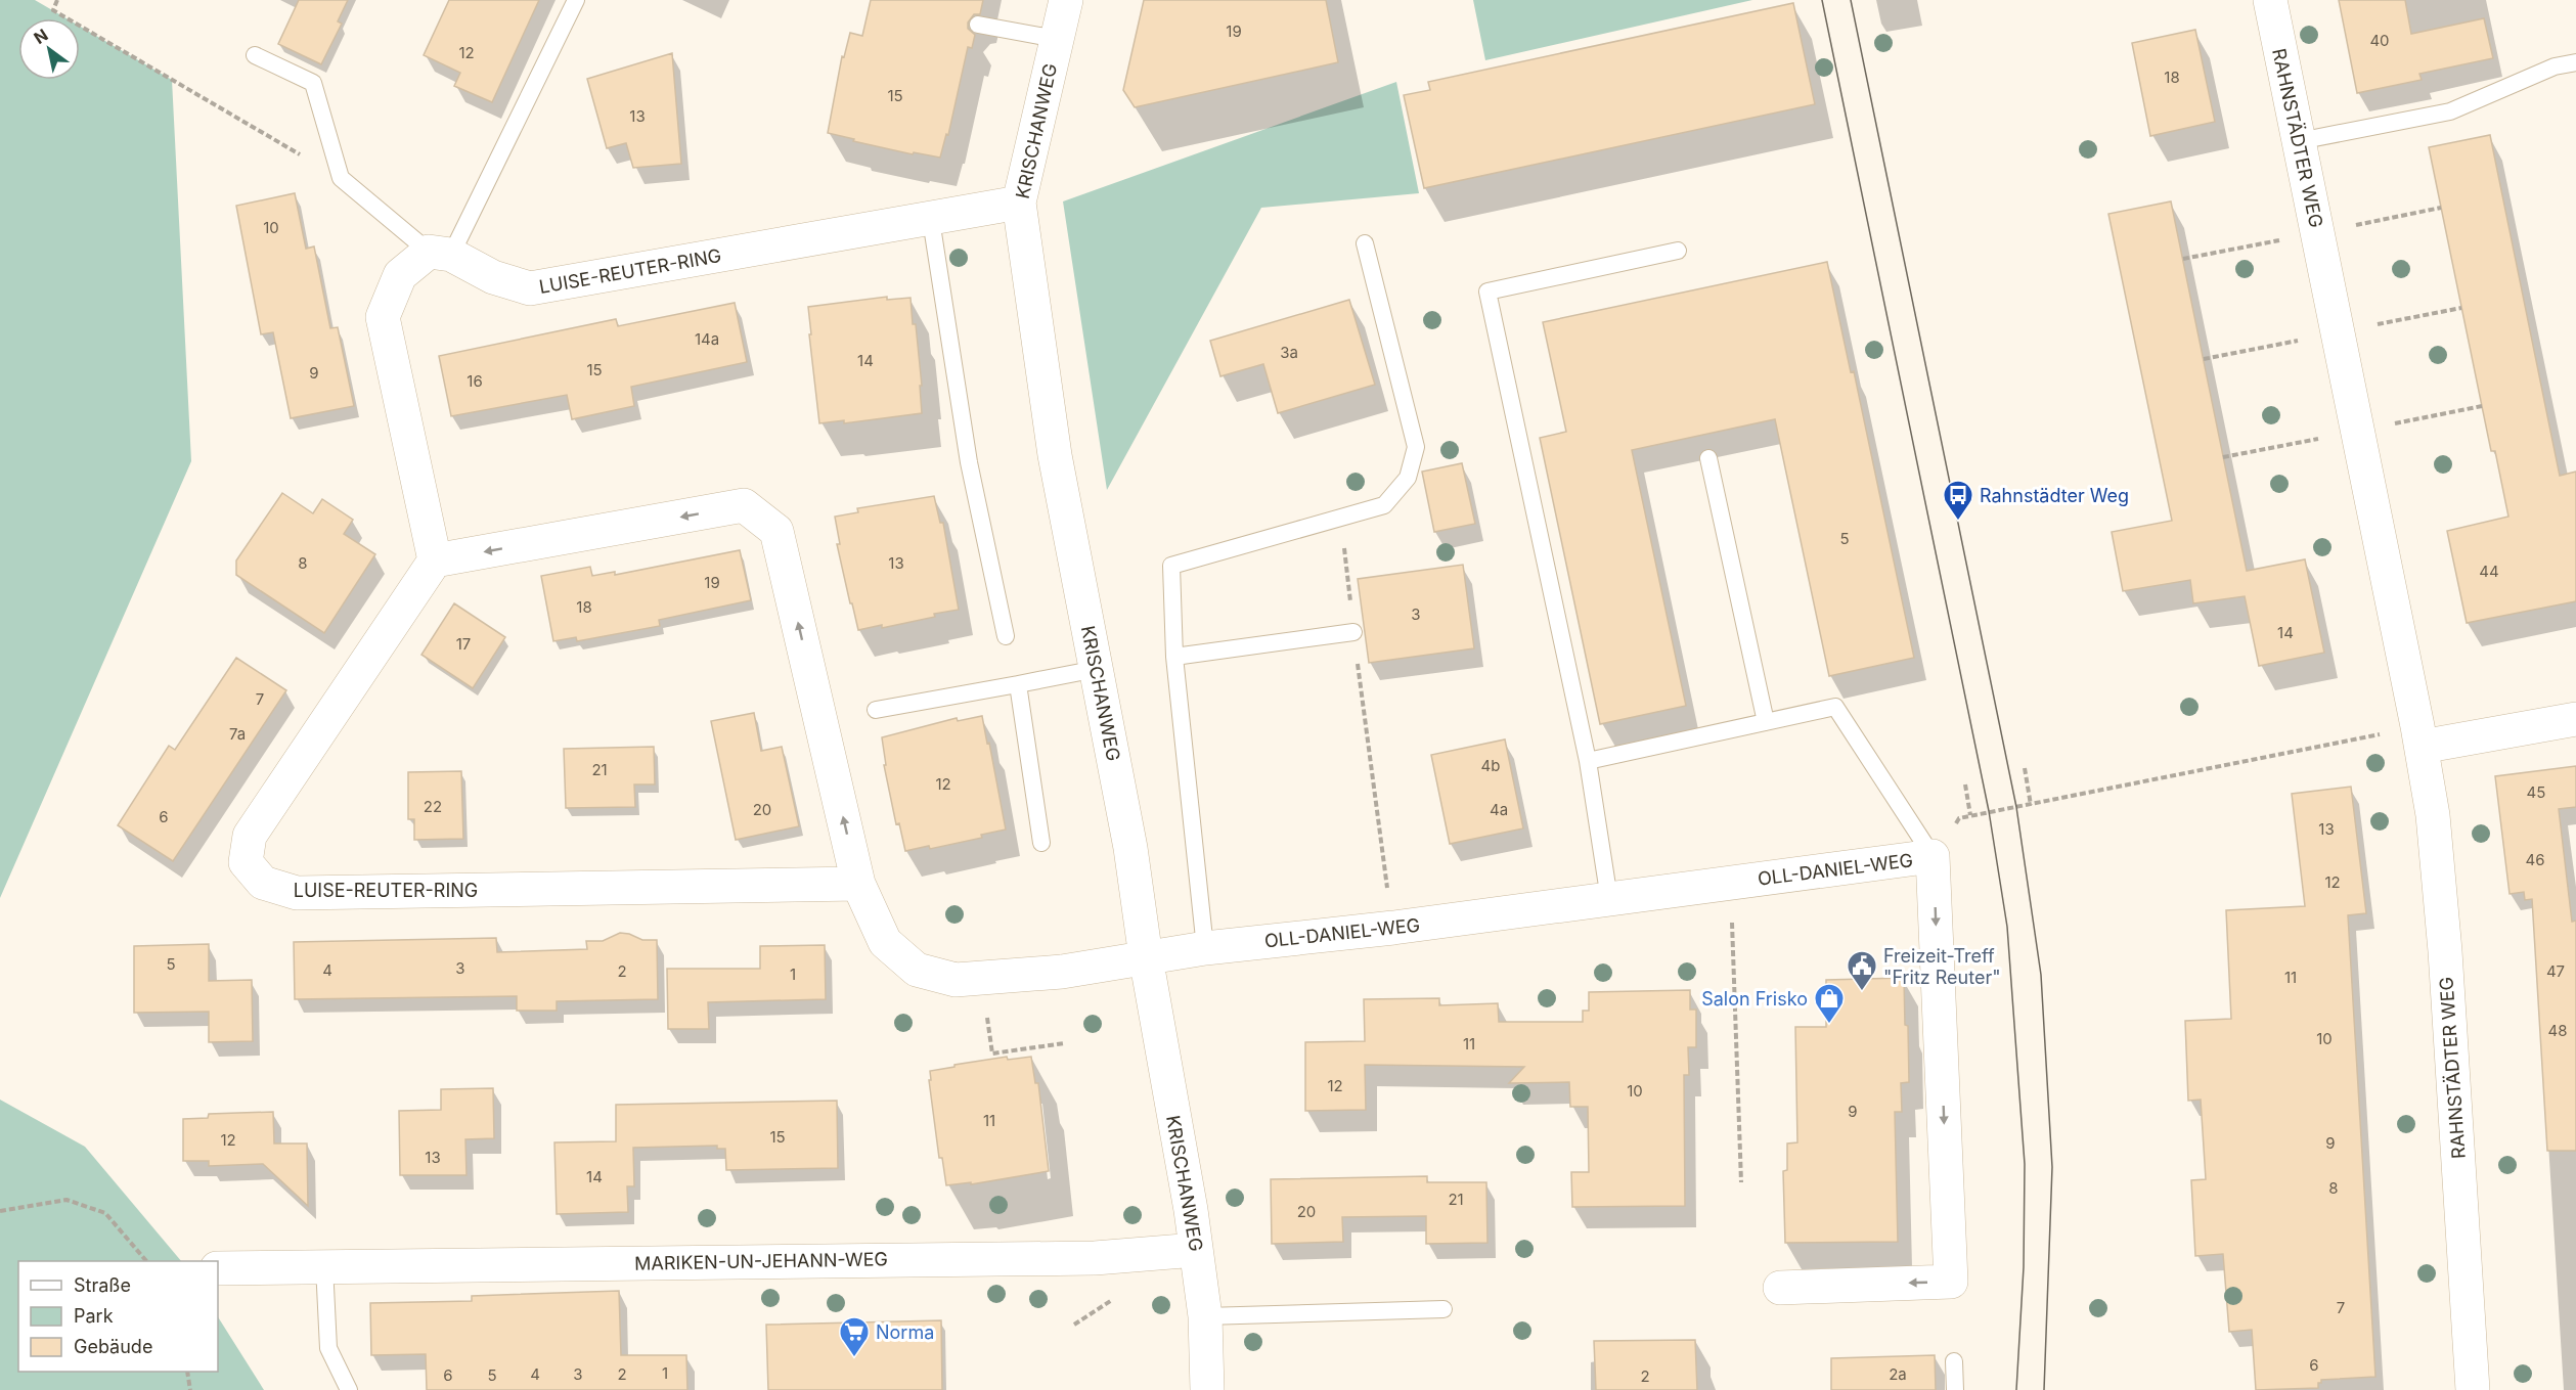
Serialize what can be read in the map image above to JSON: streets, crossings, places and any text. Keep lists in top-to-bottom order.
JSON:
{
  "streets": {
    "street": [
      "KRISCHANWEG",
      "RAHNSTÄDTER WEG",
      "LUISE-REUTER-RING",
      "OLL-DANIEL-WEG",
      "MARIKEN-UN-JEHANN-WEG"
    ]
  },
  "crossings": [
    ["KRISCHANWEG", "LUISE-REUTER-RING"],
    ["KRISCHANWEG", "OLL-DANIEL-WEG"],
    ["KRISCHANWEG", "MARIKEN-UN-JEHANN-WEG"]
  ],
  "places": {
    "bus stop": ["Rahnstädter Weg"],
    "public building": ["Freizeit-Treff \"Fritz Reuter\""],
    "shop": ["Salon Frisko"],
    "supermarket": ["Norma"]
  },
  "house_numbers": [
    "19",
    "40",
    "12",
    "18",
    "15",
    "13",
    "10",
    "14a",
    "3a",
    "14",
    "15",
    "9",
    "16",
    "5",
    "8",
    "13",
    "44",
    "19",
    "18",
    "3",
    "14",
    "17",
    "7",
    "7a",
    "4b",
    "21",
    "12",
    "45",
    "22",
    "20",
    "4a",
    "6",
    "13",
    "46",
    "12",
    "5",
    "3",
    "4",
    "2",
    "47",
    "1",
    "11",
    "48",
    "10",
    "11",
    "12",
    "10",
    "9",
    "11",
    "15",
    "12",
    "9",
    "13",
    "14",
    "8",
    "21",
    "20",
    "7",
    "6",
    "1",
    "4",
    "3",
    "2",
    "2a",
    "6",
    "5",
    "2"
  ],
  "legend": ["Straße", "Park", "Gebäude"],
  "north": "top left"
}
